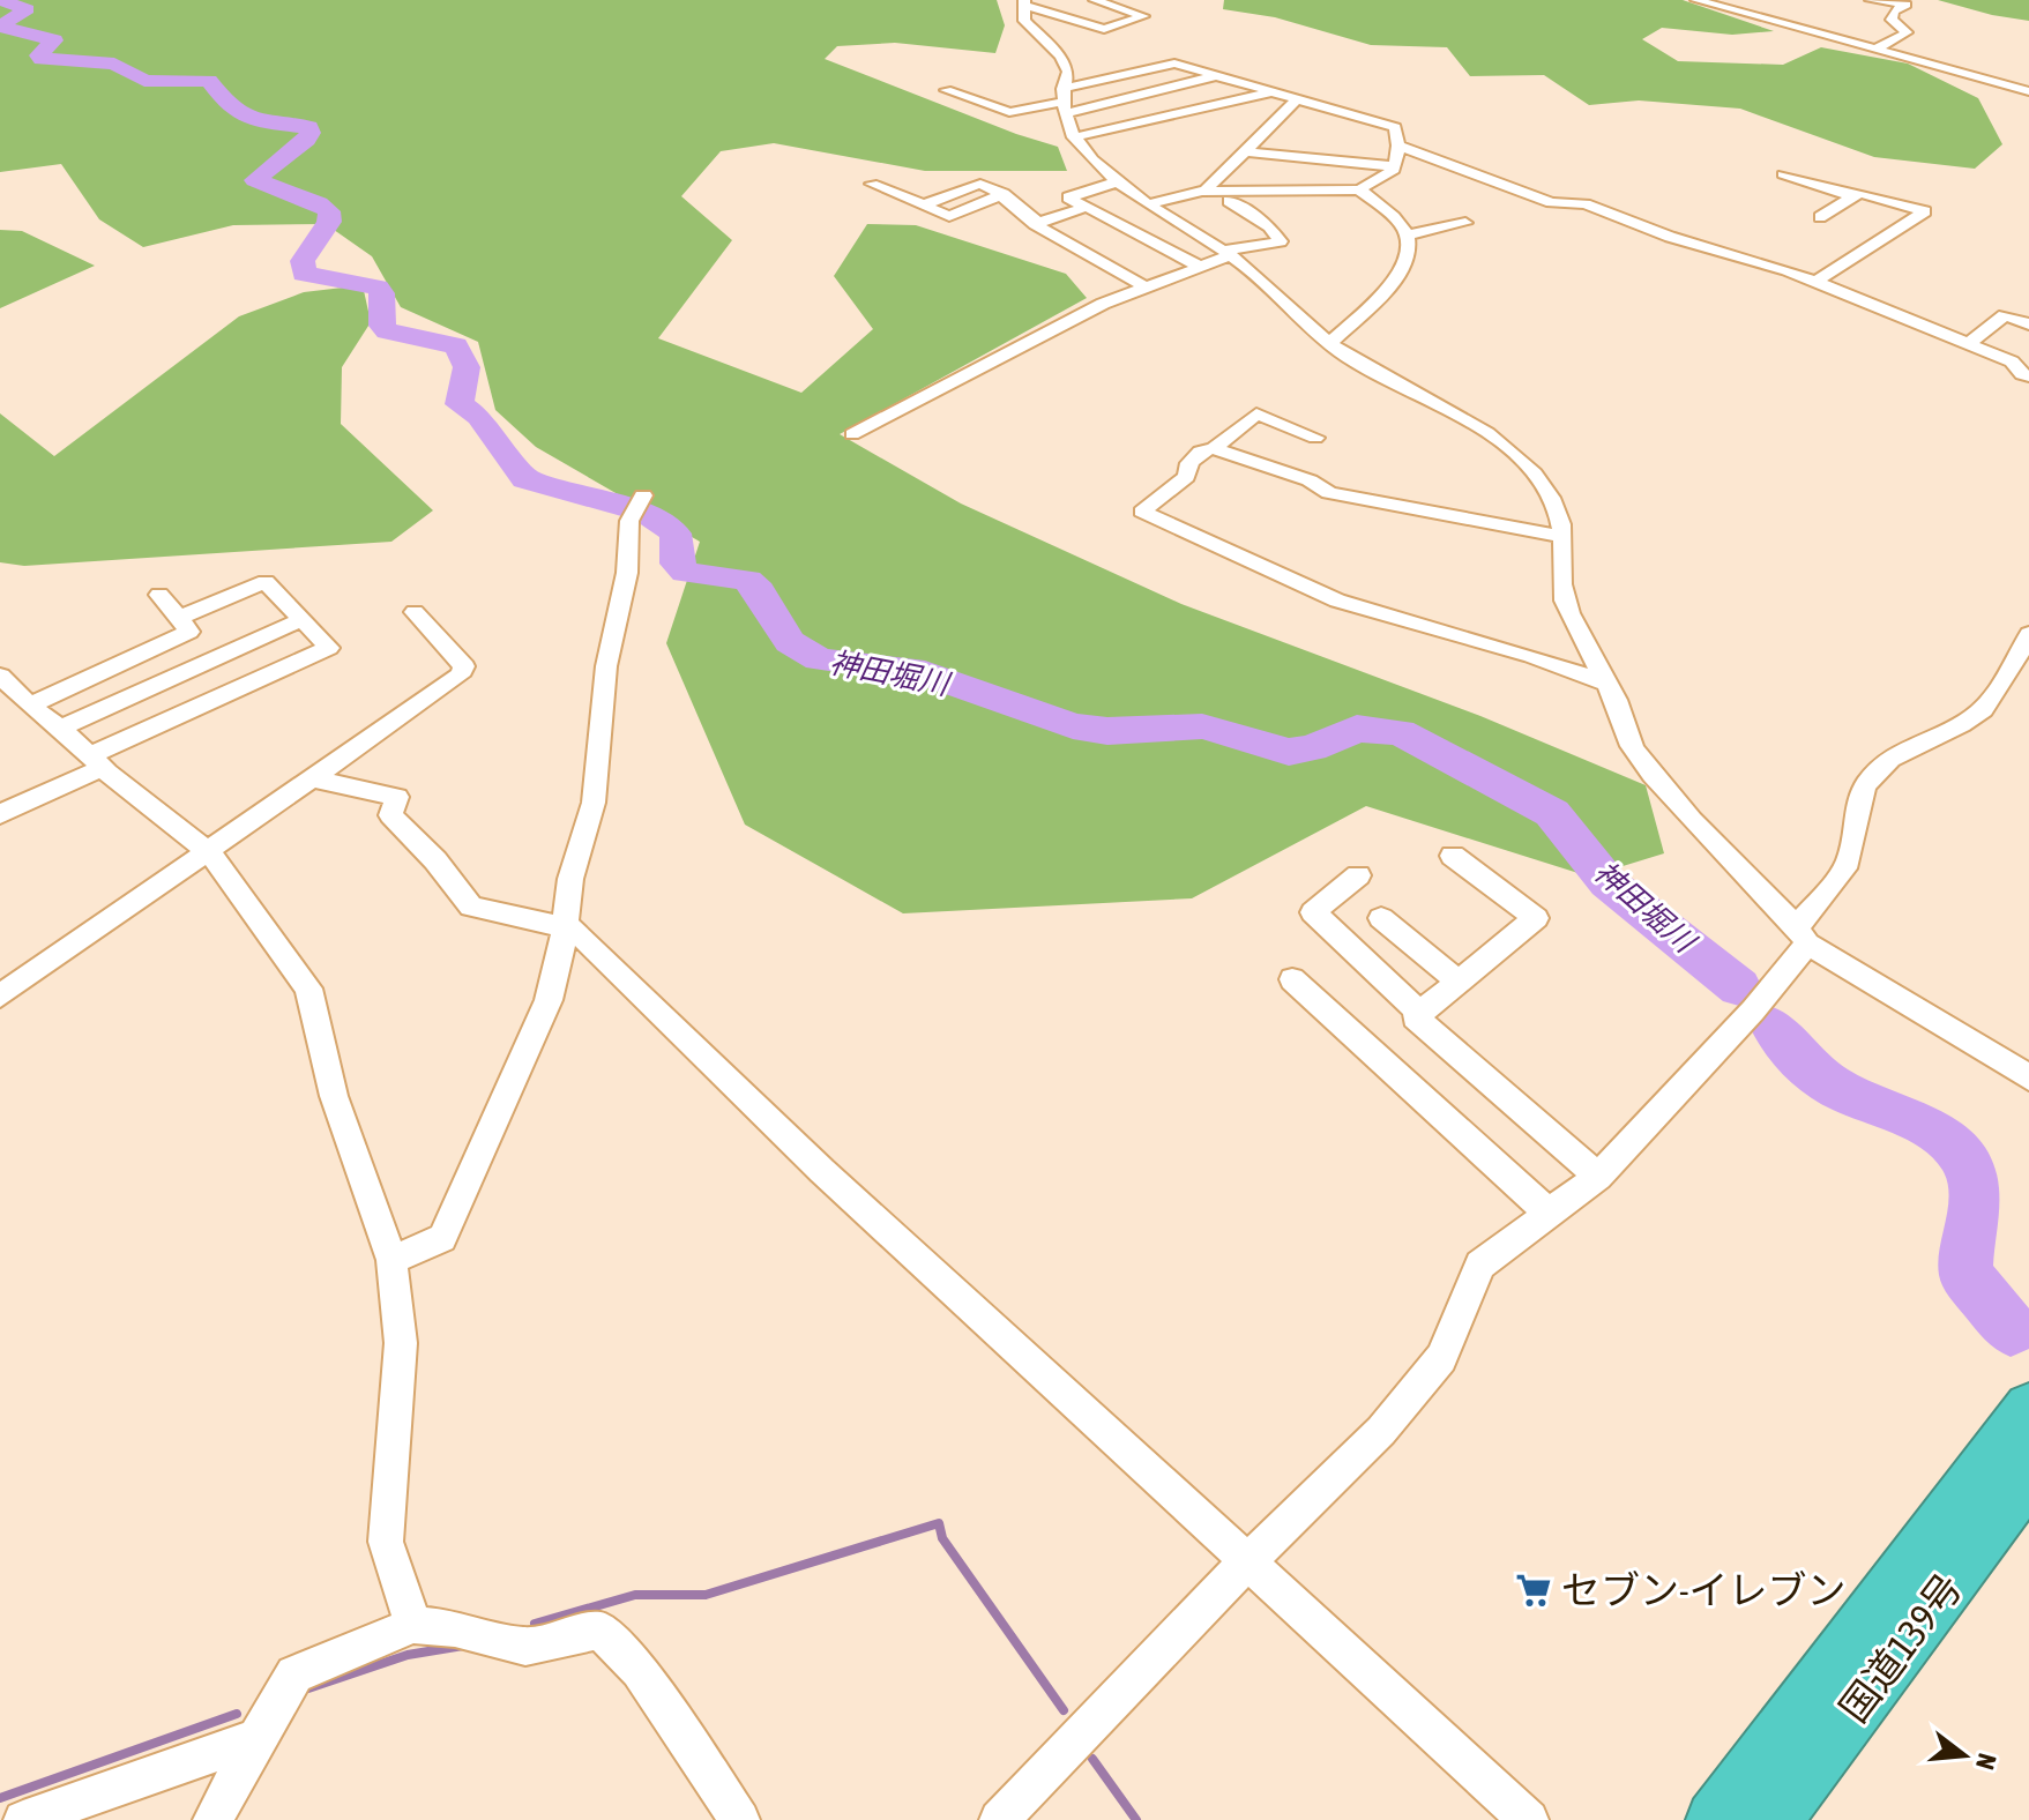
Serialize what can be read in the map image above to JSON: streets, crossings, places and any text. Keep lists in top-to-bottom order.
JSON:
{
  "streets": {
    "highway": ["国道139号"]
  },
  "water": ["神田堀川"],
  "places": {
    "supermarket": ["セブン-イレブン"]
  },
  "north": "right"
}
